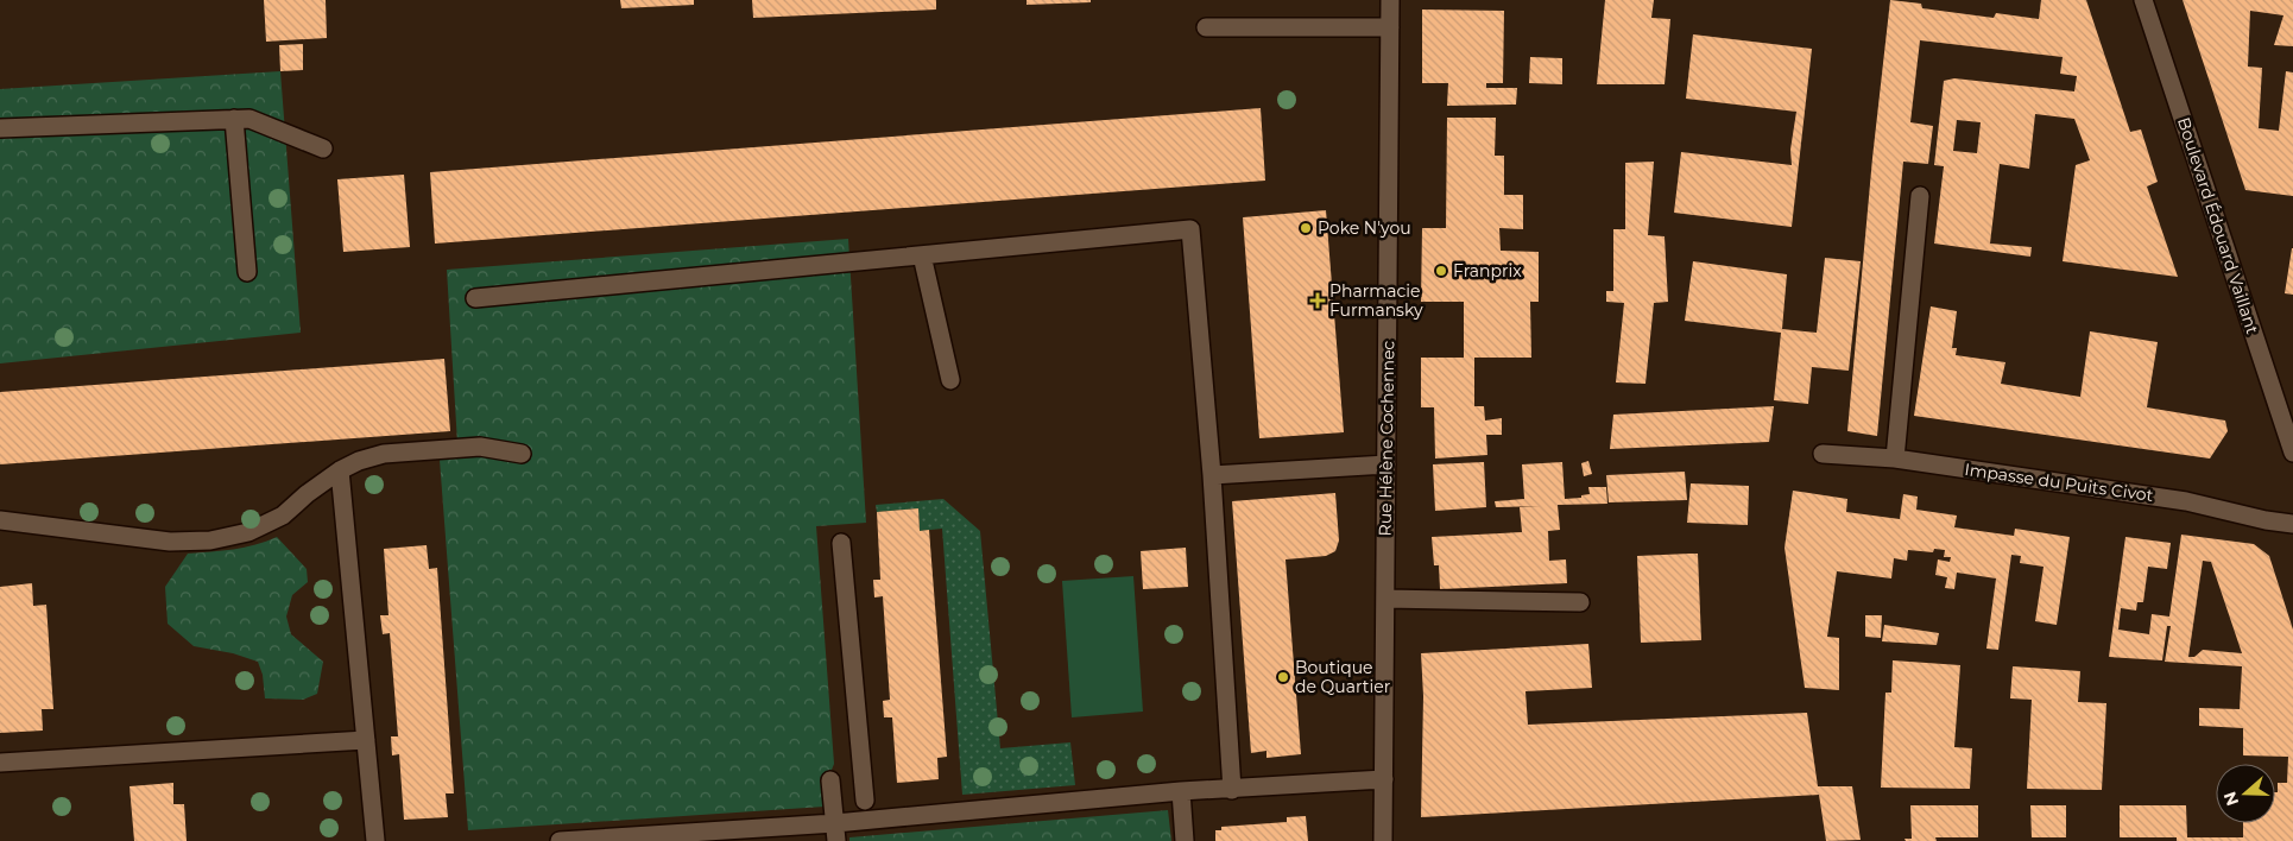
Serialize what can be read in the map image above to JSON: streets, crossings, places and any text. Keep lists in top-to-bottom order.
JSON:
{
  "streets": {
    "street": ["Boulevard Édouard Vaillant", "Rue Hélène Cochennec", "Impasse du Puits Civot"]
  },
  "places": {
    "other": ["Poke N'you", "Franprix", "Boutique de Quartier"],
    "health": ["Pharmacie Furmansky"]
  },
  "north": "left"
}
